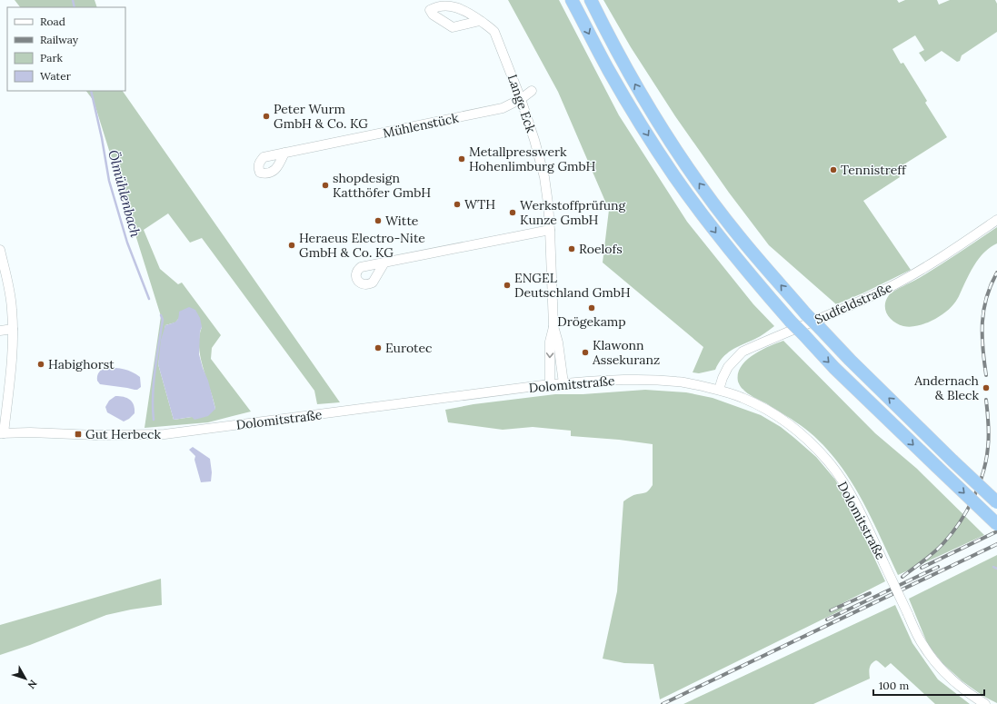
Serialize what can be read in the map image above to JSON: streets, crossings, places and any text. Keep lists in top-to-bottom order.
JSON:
{
  "streets": {
    "street": [
      "Lange Eck",
      "Mühlenstück",
      "Sudfeldstraße",
      "Dolomitstraße"
    ]
  },
  "crossings": [
    ["Lange Eck", "Mühlenstück"],
    ["Lange Eck", "Dolomitstraße"],
    ["Sudfeldstraße", "Dolomitstraße"]
  ],
  "water": ["Ölmühlenbach"],
  "places": {
    "other": [
      "Peter Wurm GmbH & Co. KG",
      "Metallpresswerk Hohenlimburg GmbH",
      "Tennistreff",
      "shopdesign Katthöfer GmbH",
      "WTH",
      "Werkstoffprüfung Kunze GmbH",
      "Witte",
      "Heraeus Electro-Nite GmbH & Co. KG",
      "Roelofs",
      "ENGEL Deutschland GmbH",
      "Drögekamp",
      "Eurotec",
      "Klawonn Assekuranz",
      "Habighorst",
      "Andernach & Bleck"
    ],
    "transit": ["Gut Herbeck"]
  },
  "legend": [
    "Road",
    "Railway",
    "Park",
    "Water"
  ],
  "scale_bar": "100 m",
  "north": "bottom right"
}
